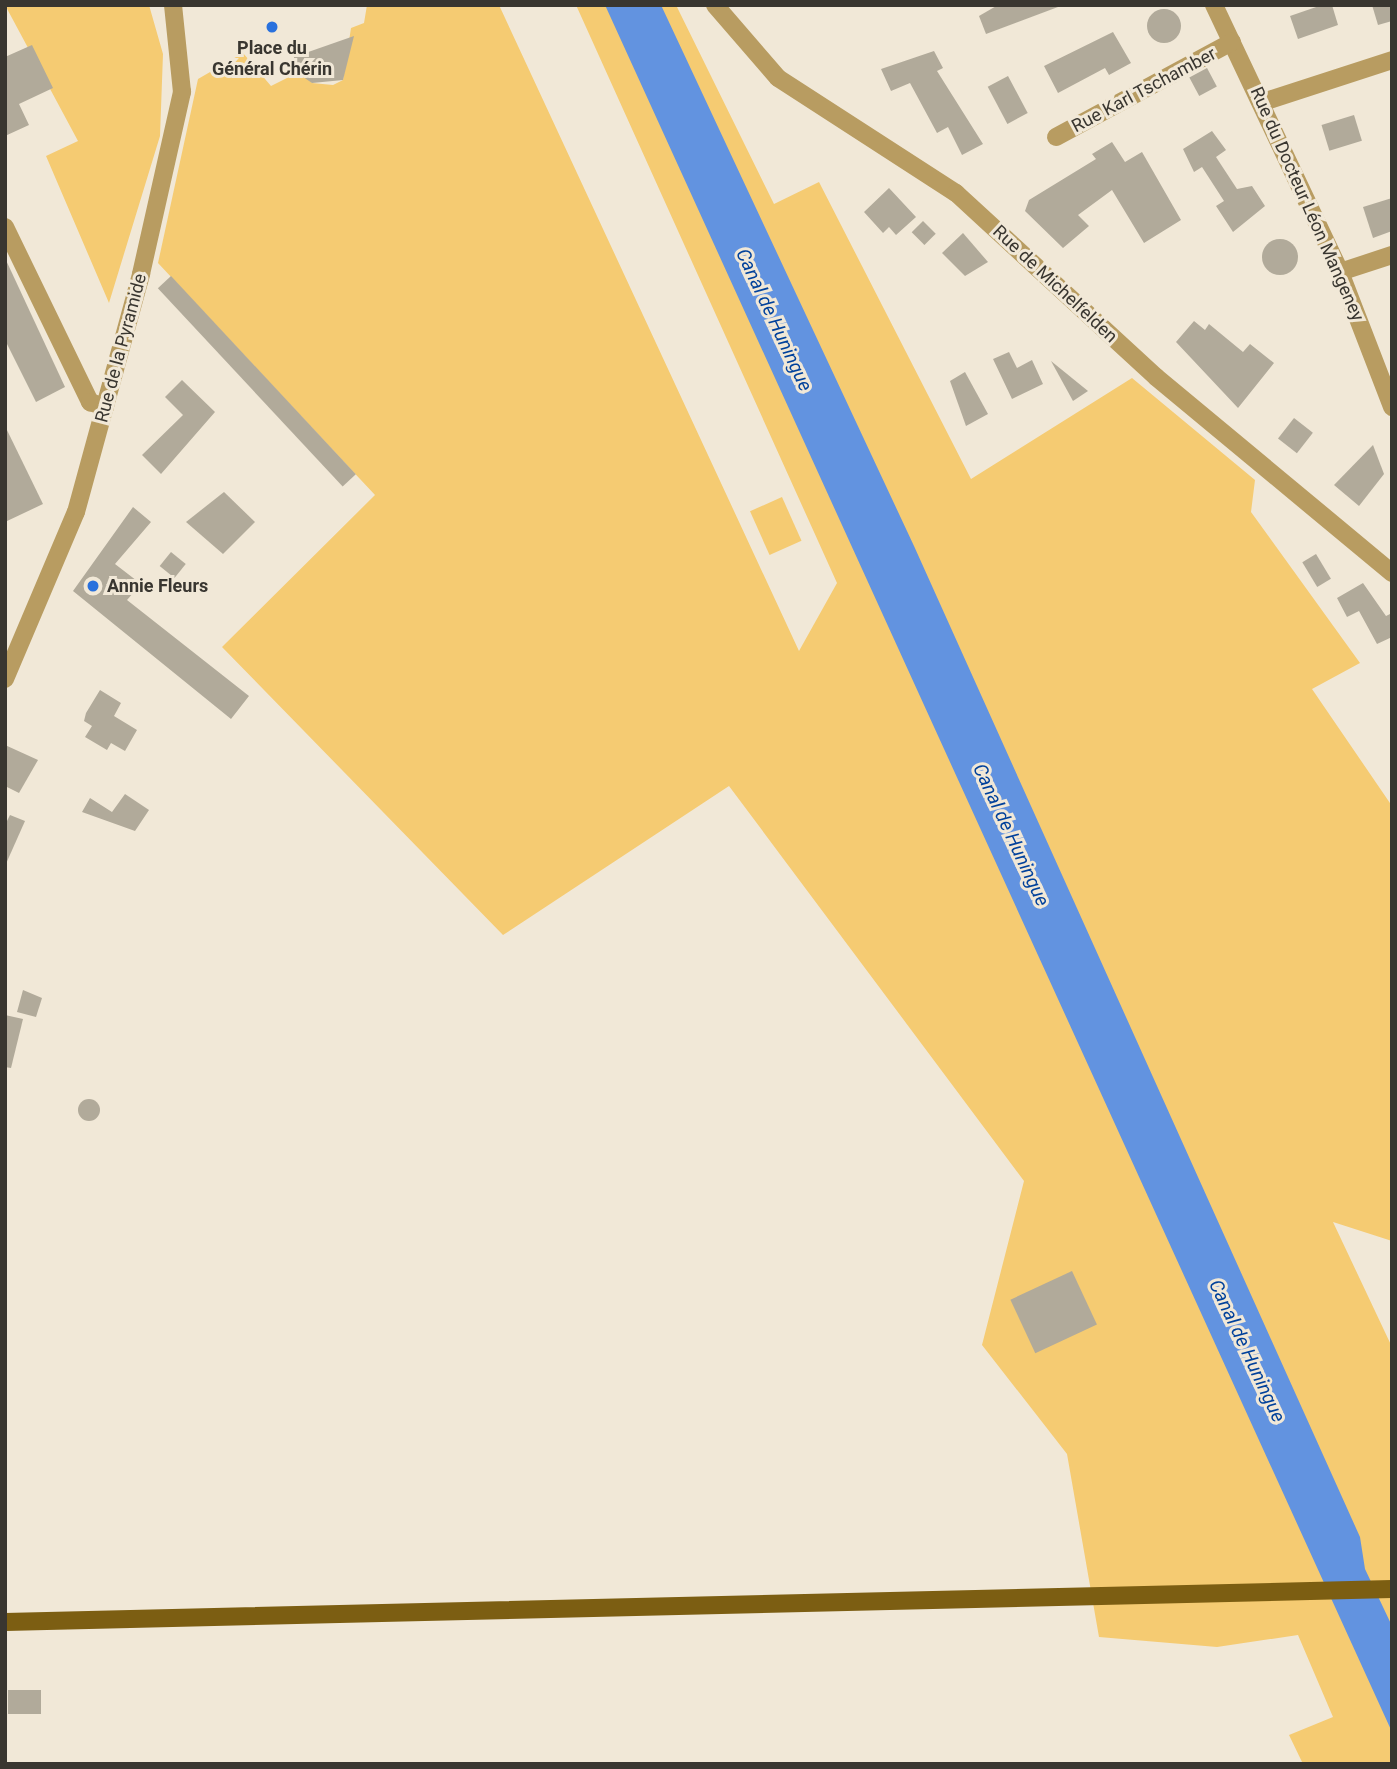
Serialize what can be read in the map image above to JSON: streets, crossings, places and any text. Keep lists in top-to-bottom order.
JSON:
{
  "streets": {
    "street": [
      "Rue Karl Tschamber",
      "Rue du Docteur Léon Mangeney",
      "Rue de Michelfelden",
      "Rue de la Pyramide"
    ]
  },
  "crossings": [
    ["Rue Karl Tschamber", "Rue du Docteur Léon Mangeney"]
  ],
  "water": ["Canal de Huningue"],
  "places": ["Place du Général Chérin", "Annie Fleurs"]
}
